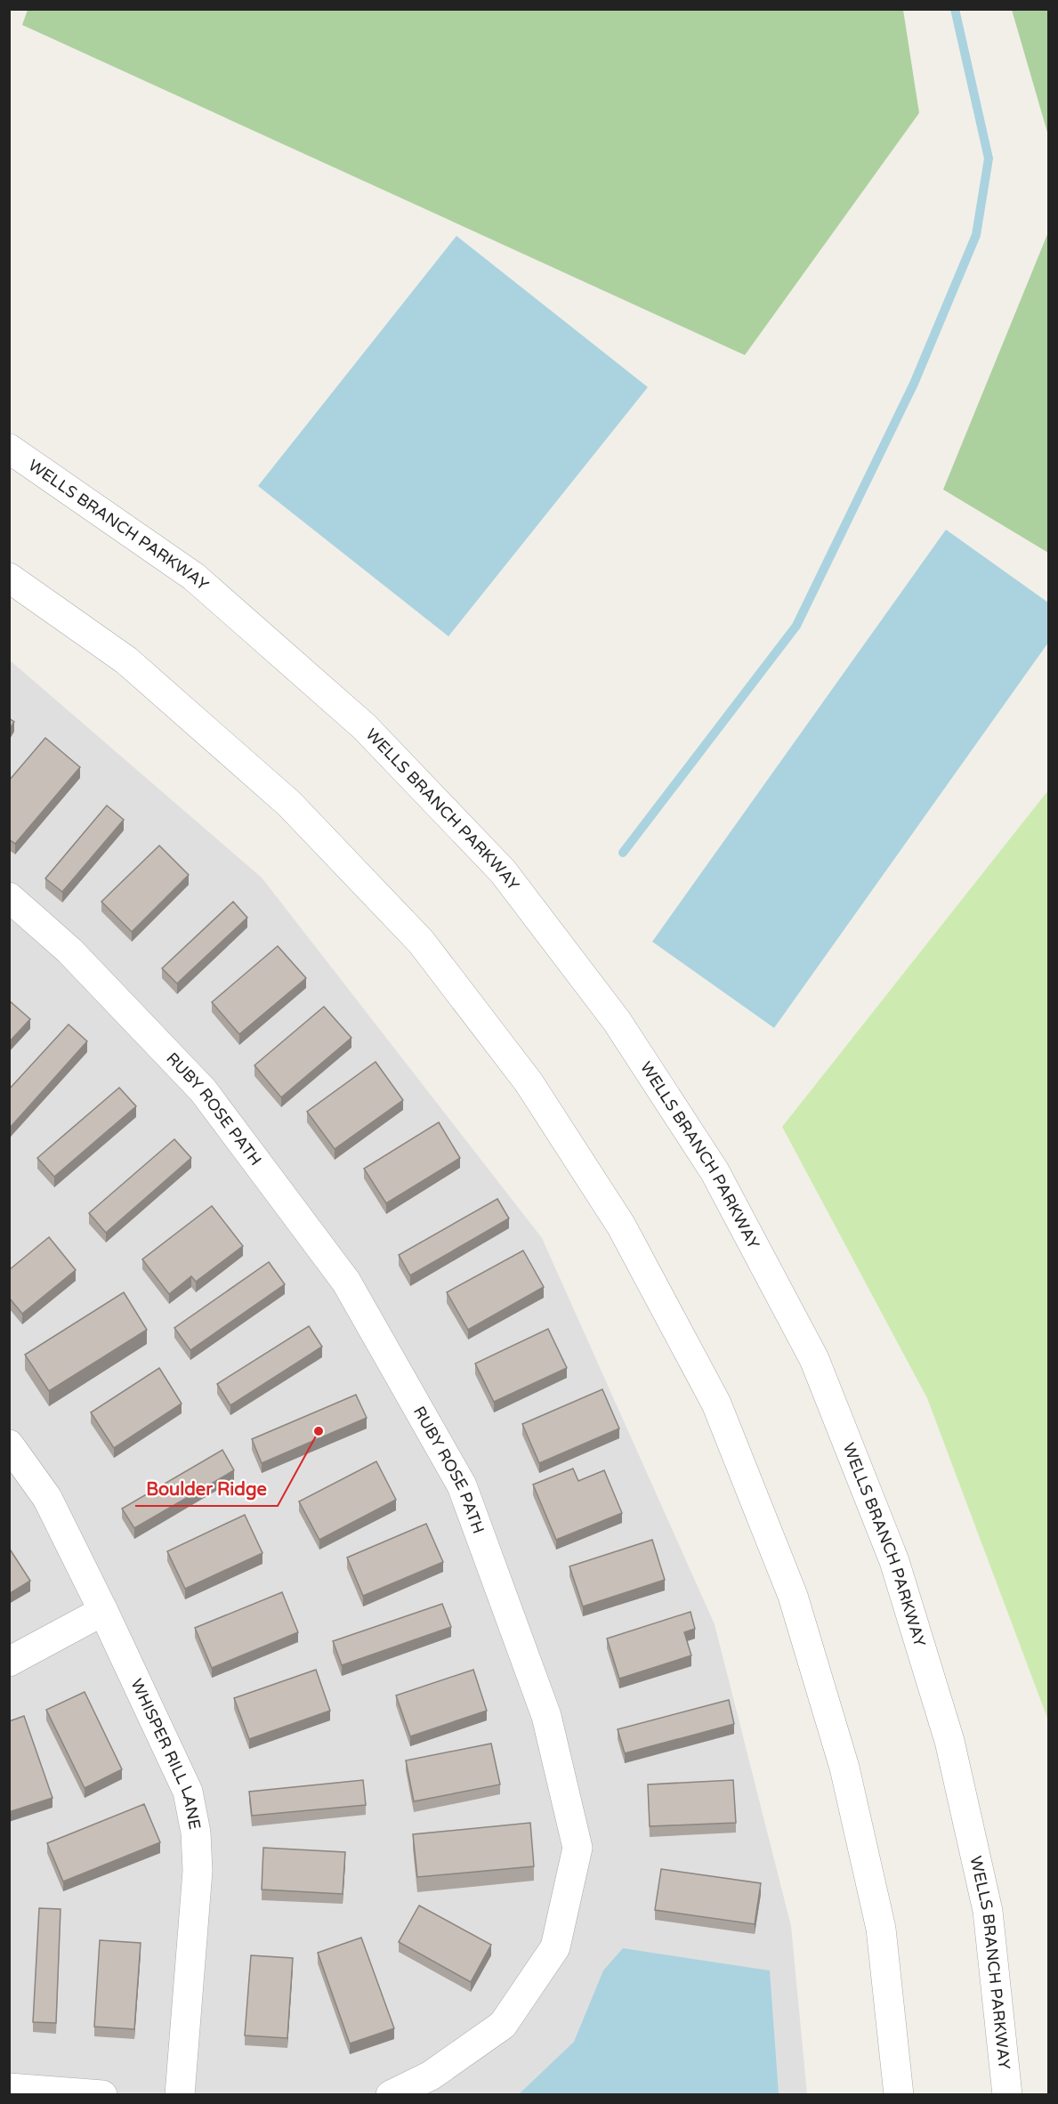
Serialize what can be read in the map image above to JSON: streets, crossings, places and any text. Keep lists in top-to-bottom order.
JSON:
{
  "streets": {
    "street": ["WELLS BRANCH PARKWAY", "RUBY ROSE PATH", "WHISPER RILL LANE"]
  },
  "places": ["Boulder Ridge"]
}
